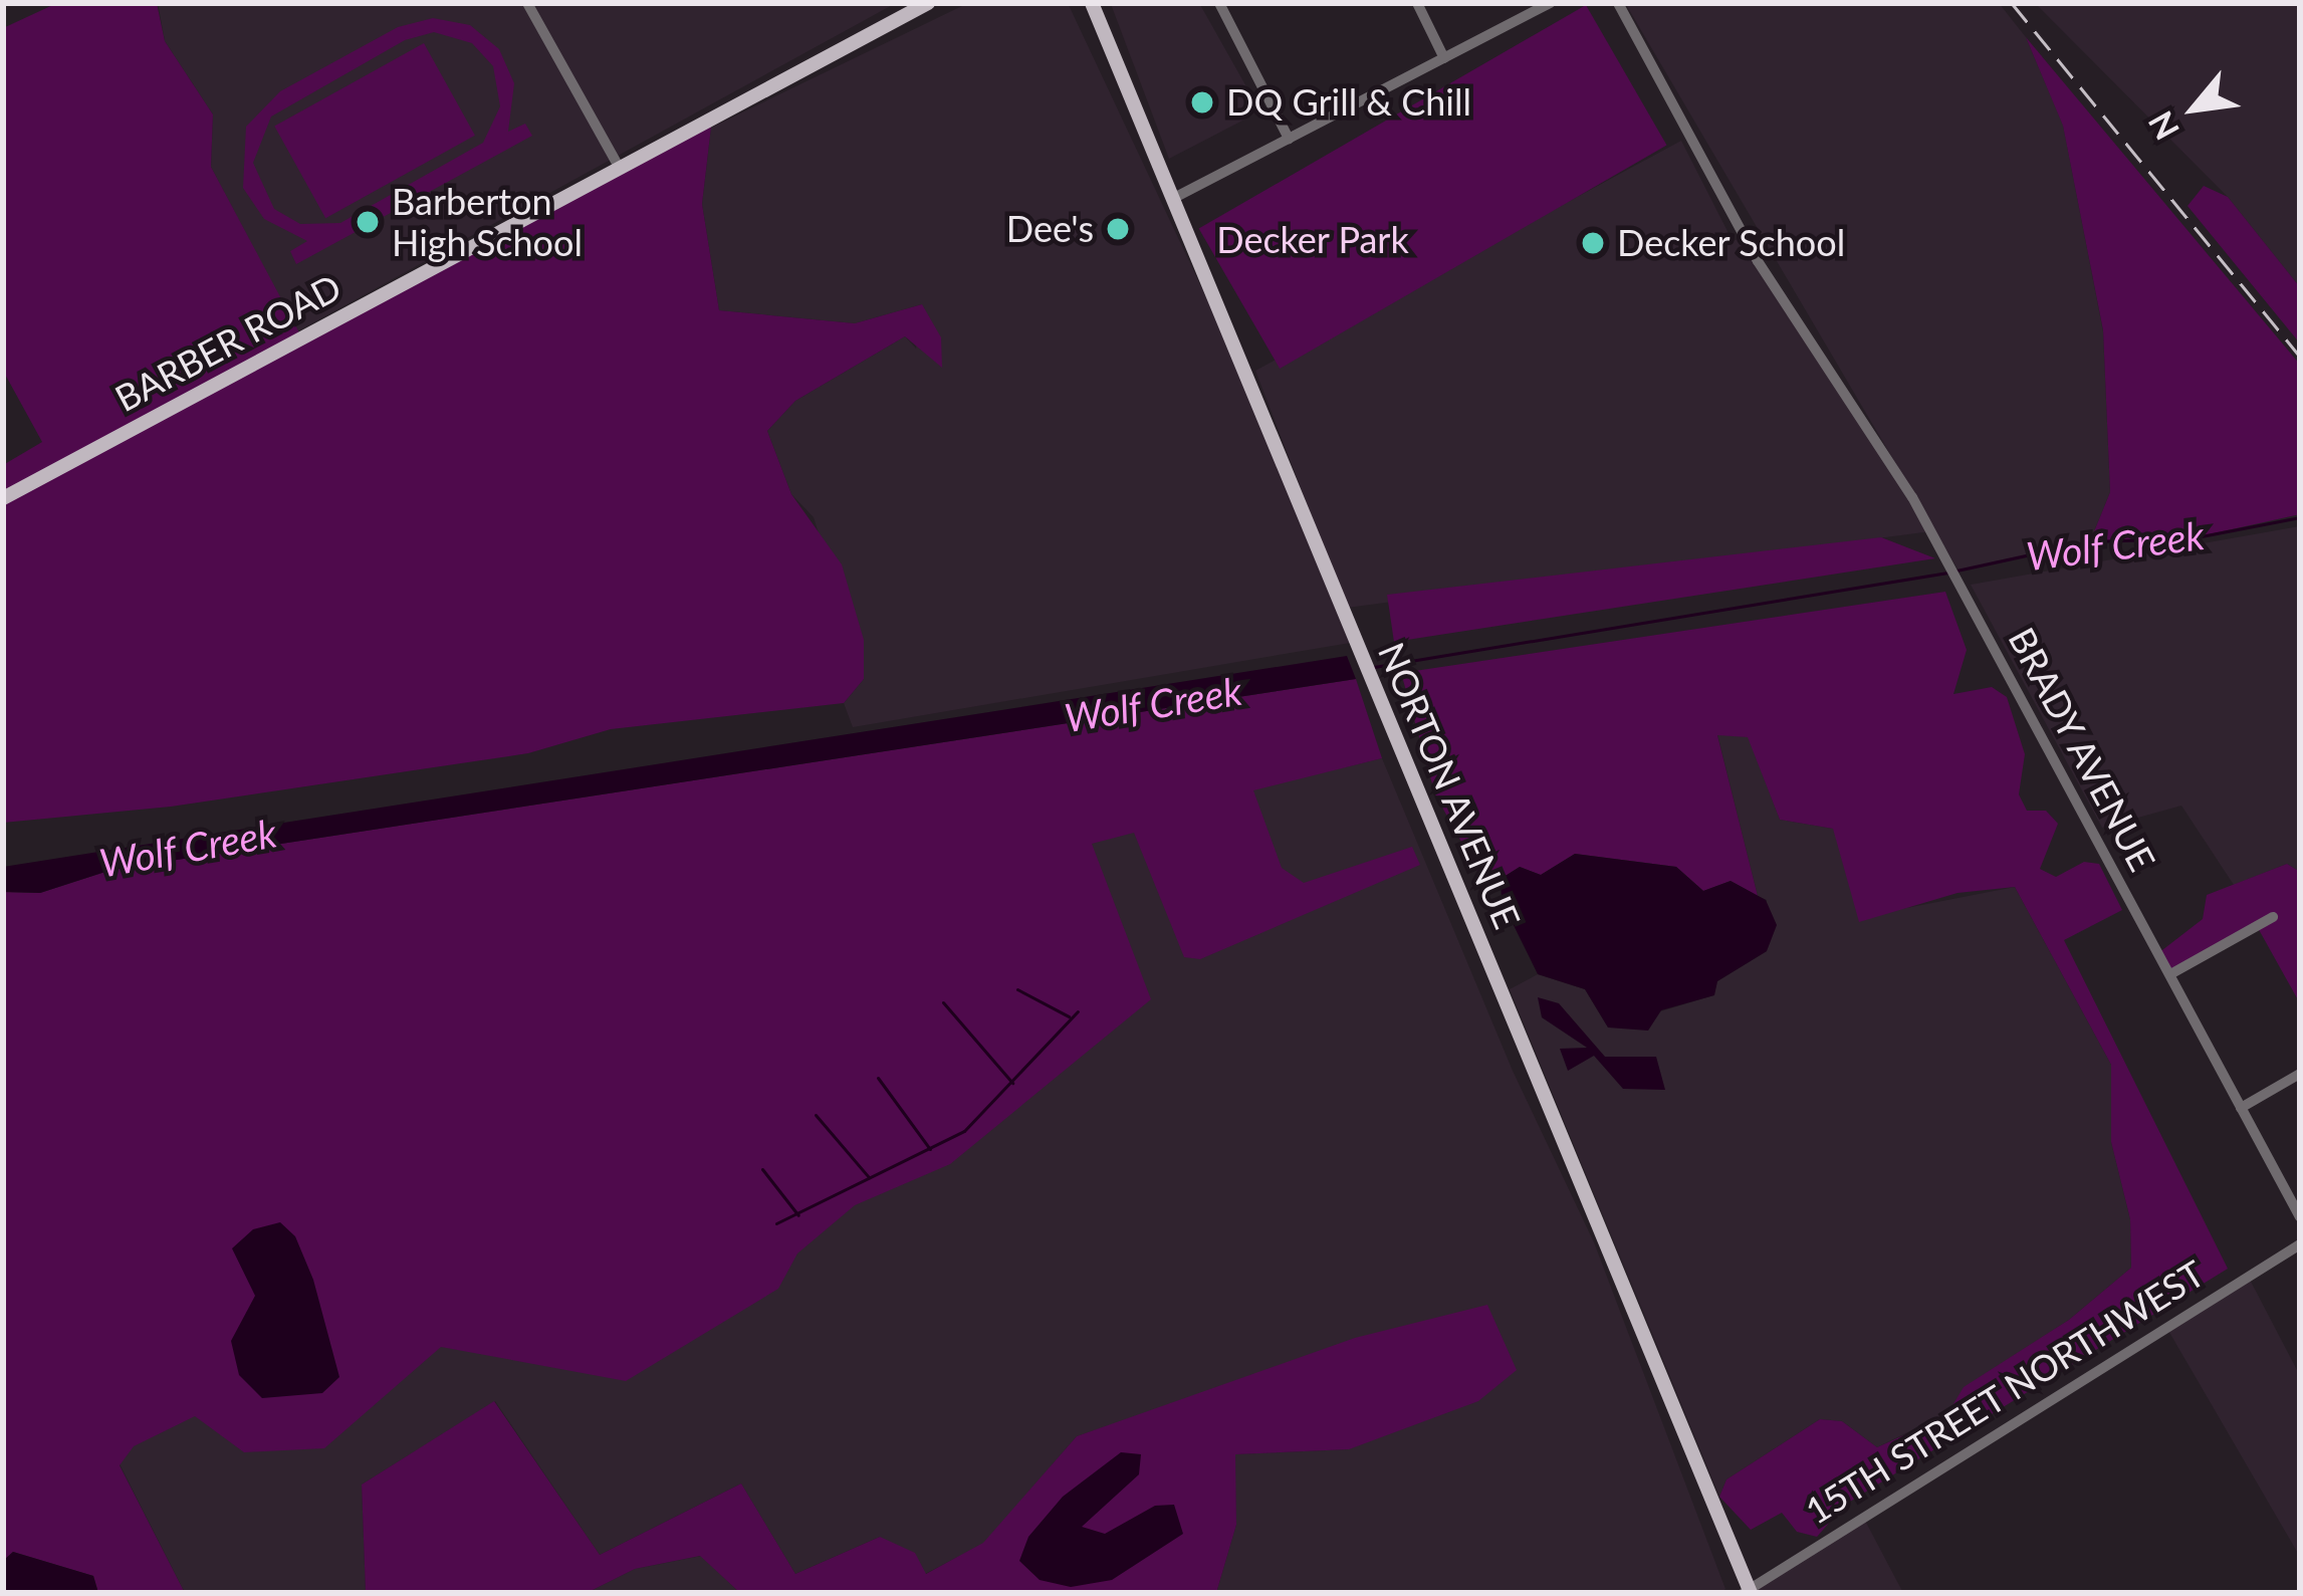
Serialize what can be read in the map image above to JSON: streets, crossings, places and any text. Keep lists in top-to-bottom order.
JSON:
{
  "streets": {
    "main road": ["BARBER ROAD", "NORTON AVENUE"],
    "street": ["BRADY AVENUE", "15TH STREET NORTHWEST"]
  },
  "crossings": [
    ["NORTON AVENUE", "15TH STREET NORTHWEST"]
  ],
  "water": ["Wolf Creek"],
  "parks": ["Decker Park"],
  "places": [
    "DQ Grill & Chill",
    "Barberton High School",
    "Dee's",
    "Decker School"
  ],
  "north": "bottom left"
}
